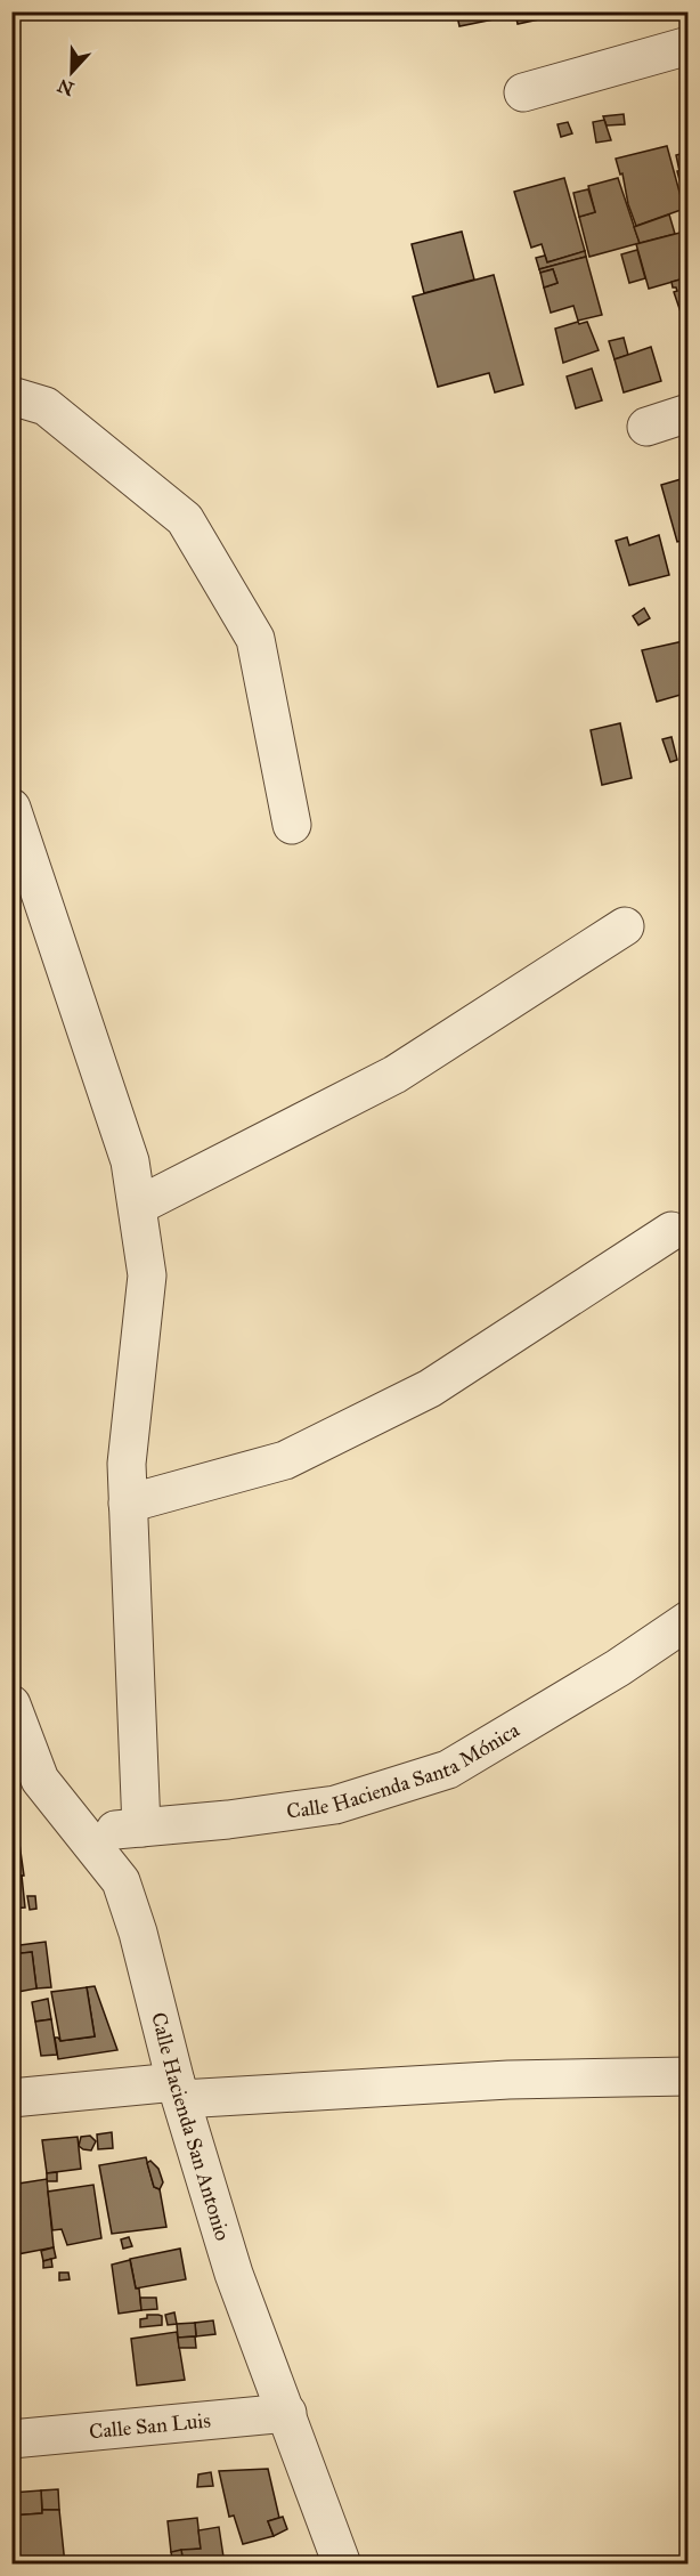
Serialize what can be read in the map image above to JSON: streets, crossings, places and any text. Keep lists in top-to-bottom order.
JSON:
{
  "streets": {
    "street": ["Calle Hacienda Santa Mónica", "Calle Hacienda San Antonio", "Calle San Luis"]
  },
  "crossings": [
    ["Calle Hacienda Santa Mónica", "Calle Hacienda San Antonio"],
    ["Calle Hacienda San Antonio", "Calle San Luis"]
  ],
  "north": "bottom"
}
